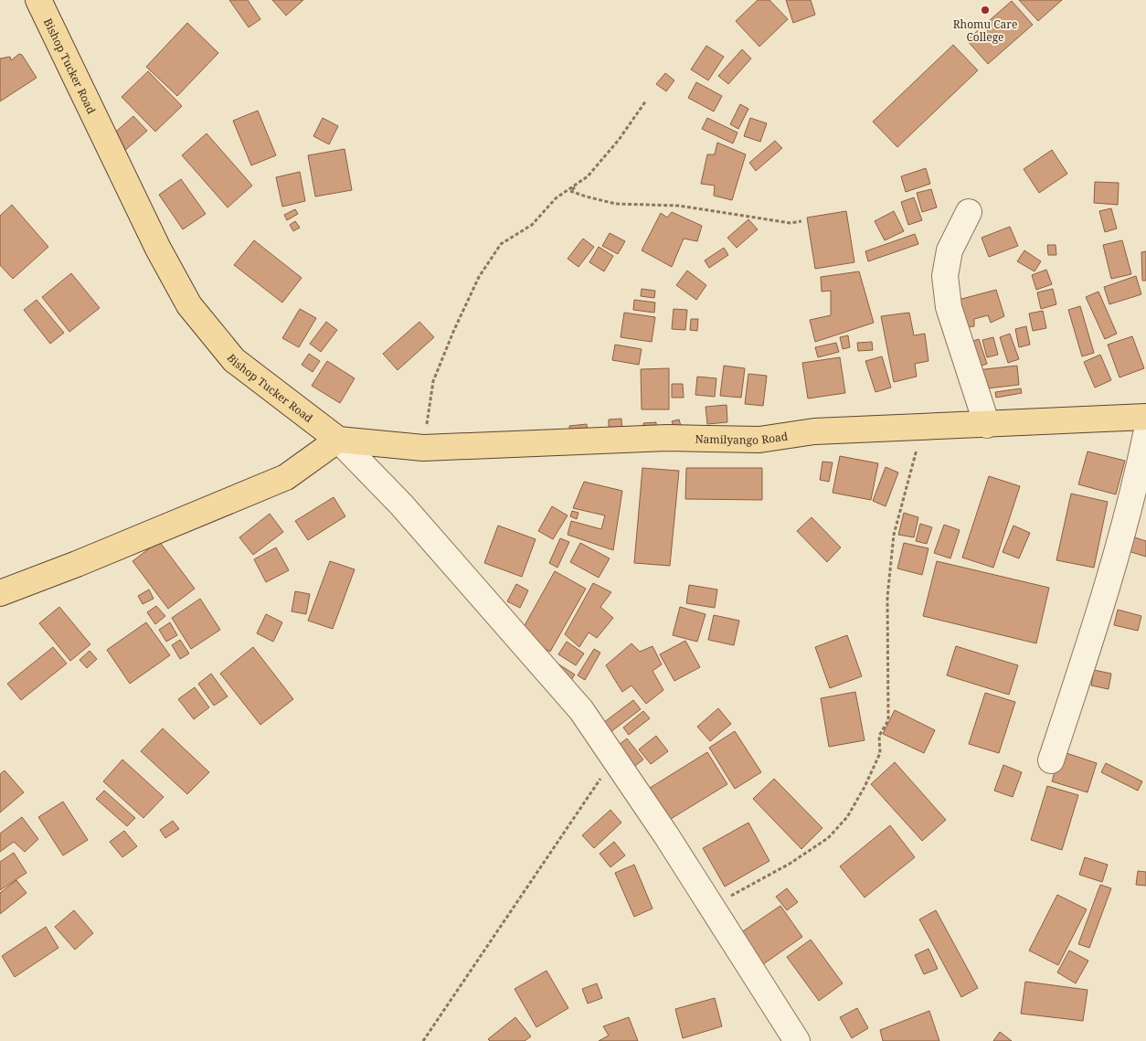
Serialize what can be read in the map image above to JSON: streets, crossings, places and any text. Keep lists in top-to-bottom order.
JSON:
{
  "streets": {
    "main road": ["Bishop Tucker Road", "Namilyango Road"]
  },
  "crossings": [
    ["Bishop Tucker Road", "Namilyango Road"]
  ],
  "places": ["Rhomu Care College"]
}
